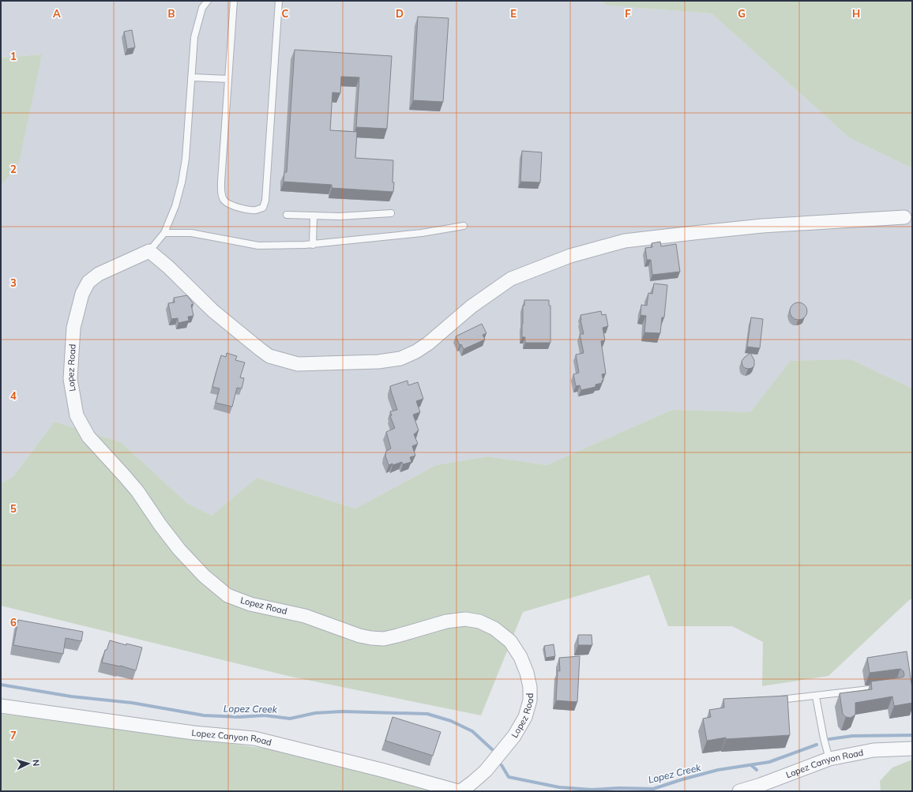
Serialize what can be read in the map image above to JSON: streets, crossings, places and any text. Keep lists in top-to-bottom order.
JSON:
{
  "streets": {
    "street": ["Lopez Road", "Lopez Canyon Road"]
  },
  "water": ["Lopez Creek"],
  "north": "right",
  "grid": {
    "columns": [
      "A",
      "B",
      "C",
      "D",
      "E",
      "F",
      "G",
      "H"
    ],
    "rows": [
      "1",
      "2",
      "3",
      "4",
      "5",
      "6",
      "7"
    ]
  }
}
